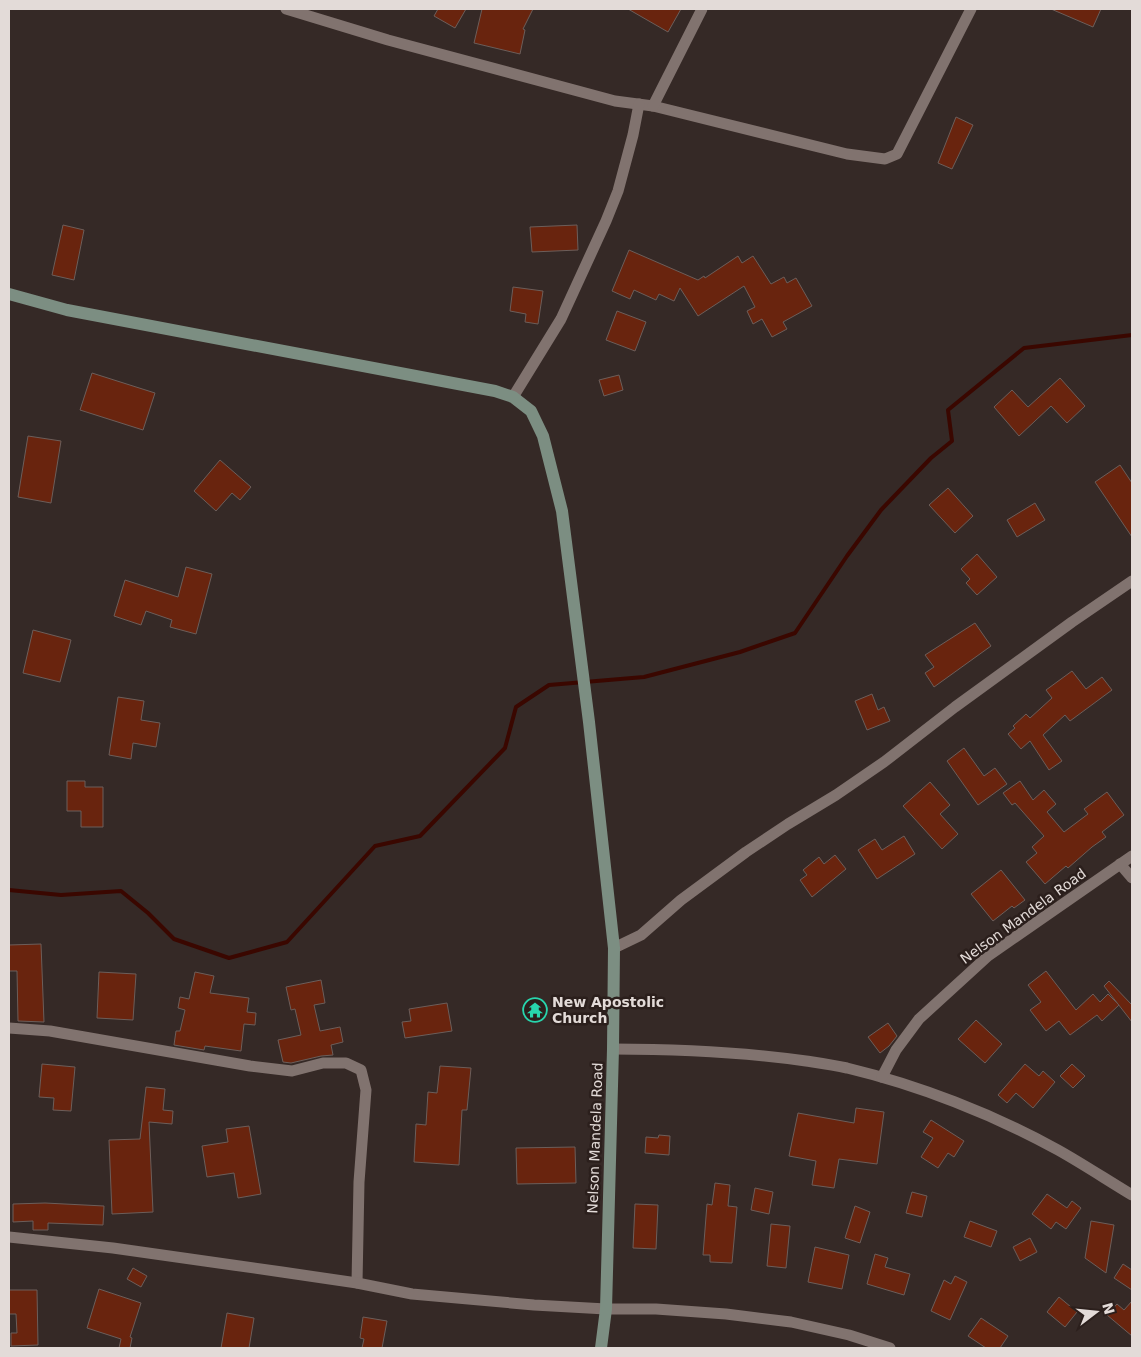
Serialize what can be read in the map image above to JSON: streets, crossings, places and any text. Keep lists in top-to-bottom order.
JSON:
{
  "streets": {
    "street": ["Nelson Mandela Road"]
  },
  "places": {
    "temple": ["New Apostolic Church"]
  },
  "north": "right"
}
